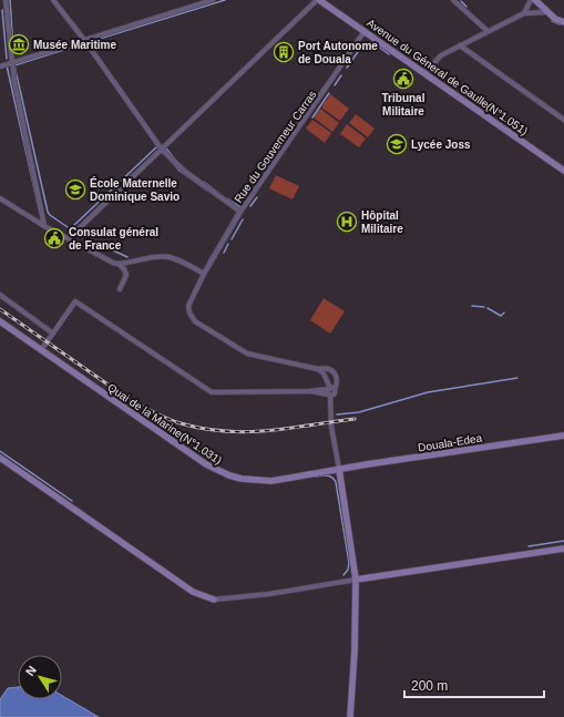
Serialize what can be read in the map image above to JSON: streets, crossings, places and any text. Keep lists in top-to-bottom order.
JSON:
{
  "streets": {
    "main road": ["Avenue du Géneral de Gaulle(N°1.051)", "Quai de la Marine(N°1.031)", "Douala-Edea"],
    "street": ["Rue du Gouverneur Carras"]
  },
  "crossings": [
    ["Avenue du Géneral de Gaulle(N°1.051)", "Rue du Gouverneur Carras"],
    ["Quai de la Marine(N°1.031)", "Douala-Edea"]
  ],
  "places": {
    "museum": ["Musée Maritime"],
    "building": ["Port Autonome de Douala"],
    "public building": ["Tribunal Militaire", "Consulat général de France"],
    "school or university": ["Lycée Joss", "École Maternelle Dominique Savio"],
    "hospital": ["Hôpital Militaire"]
  },
  "scale_bar": "200 m",
  "north": "top left"
}
